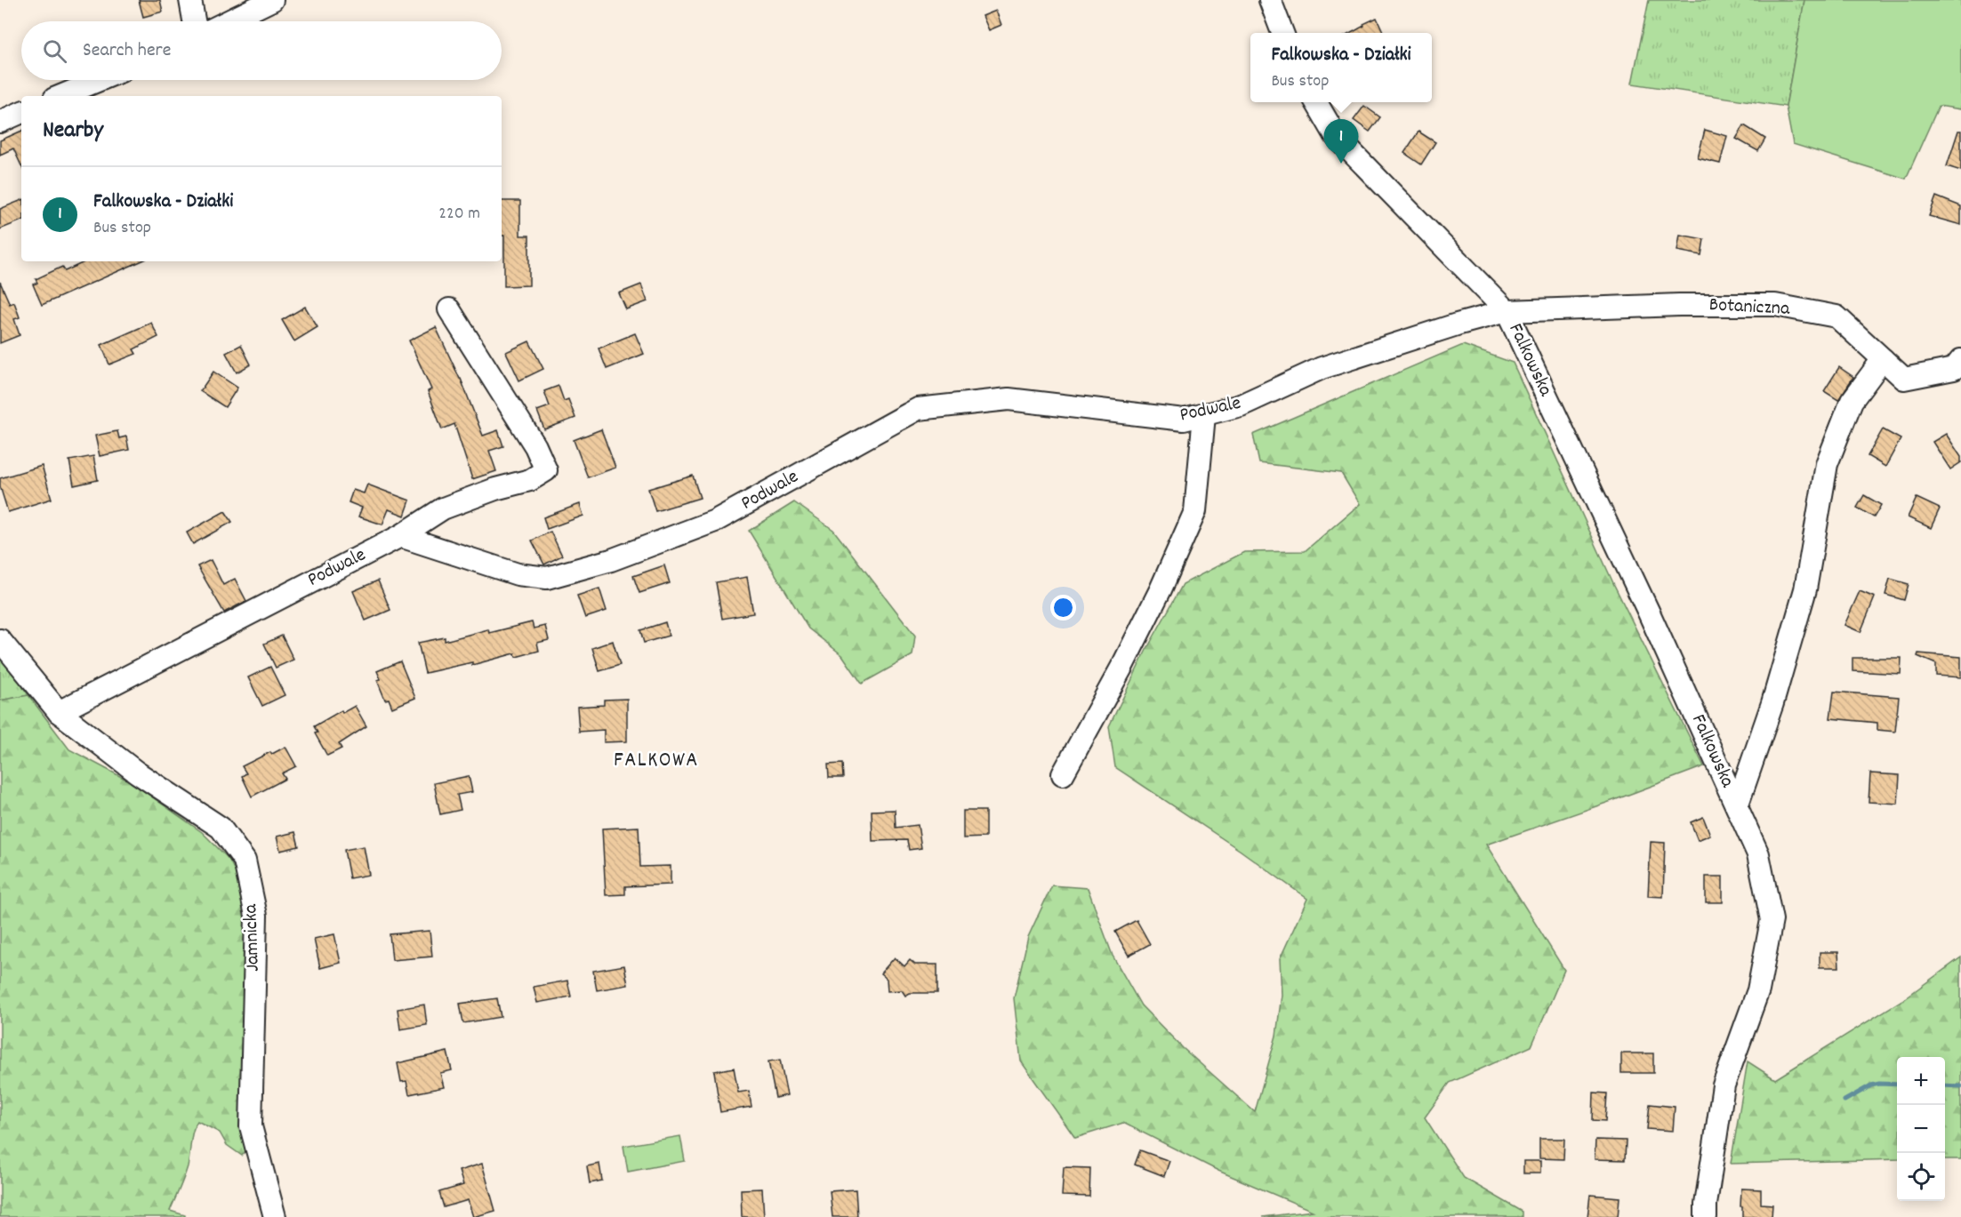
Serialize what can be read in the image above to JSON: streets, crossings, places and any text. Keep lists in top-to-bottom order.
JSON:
{
  "streets": {
    "street": [
      "Botaniczna",
      "Falkowska",
      "Podwale",
      "Jamnicka"
    ]
  },
  "crossings": [
    ["Botaniczna", "Falkowska"],
    ["Botaniczna", "Podwale"],
    ["Falkowska", "Podwale"],
    ["Podwale", "Jamnicka"]
  ],
  "districts": ["FALKOWA"],
  "page": {
    "search": "Search here",
    "popup": ["Falkowska - Działki", "Bus stop"],
    "heading": "Nearby",
    "pins": "1",
    "list": [
      {
        "mark": "1",
        "name": "Falkowska - Działki",
        "note": "Bus stop",
        "value": "220 m"
      }
    ],
    "map_buttons": ["+", "−"]
  }
}
